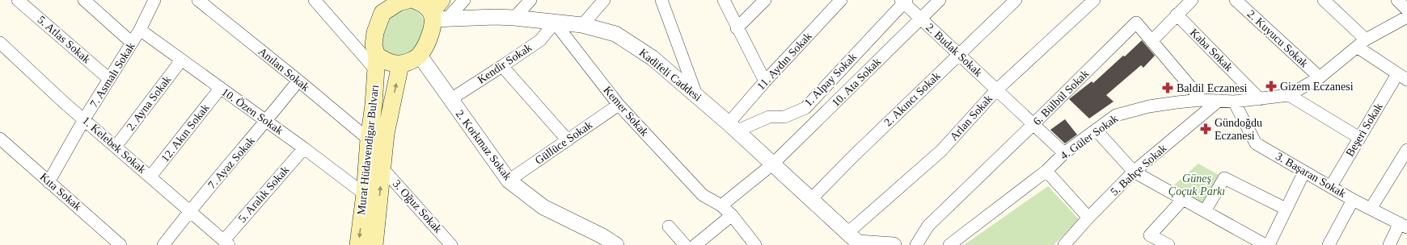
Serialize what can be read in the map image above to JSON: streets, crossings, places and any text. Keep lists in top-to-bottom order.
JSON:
{
  "streets": {
    "main road": ["Murat Hüdavendigar Bulvarı"],
    "street": [
      "2. Kuyucu Sokak",
      "5. Atlas Sokak",
      "2. Budak Sokak",
      "Kaba Sokak",
      "11. Aydın Sokak",
      "Kendir Sokak",
      "Anılan Sokak",
      "7. Asmalı Sokak",
      "Kadifeli Caddesi",
      "1. Alpay Sokak",
      "10. Ata Sokak",
      "6. Bülbül Sokak",
      "2. Akıncı Sokak",
      "2. Ayna Sokak",
      "10. Özen Sokak",
      "Kemer Sokak",
      "Arlan Sokak",
      "Beşeri Sokak",
      "12. Akın Sokak",
      "4. Güler Sokak",
      "Güllüce Sokak",
      "1. Kelebek Sokak",
      "2. Korkmaz Sokak",
      "7. Ayaz Sokak",
      "5. Bahçe Sokak",
      "3. Başaran Sokak",
      "Kıta Sokak",
      "5. Aralık Sokak",
      "3. Oğuz Sokak"
    ]
  },
  "crossings": [
    ["2. Kuyucu Sokak", "4. Güler Sokak"],
    ["5. Atlas Sokak", "7. Asmalı Sokak"],
    ["2. Budak Sokak", "1. Alpay Sokak"],
    ["2. Budak Sokak", "10. Ata Sokak"],
    ["2. Budak Sokak", "6. Bülbül Sokak"],
    ["2. Budak Sokak", "2. Akıncı Sokak"],
    ["2. Budak Sokak", "Arlan Sokak"],
    ["2. Budak Sokak", "4. Güler Sokak"],
    ["Kaba Sokak", "4. Güler Sokak"],
    ["11. Aydın Sokak", "Kadifeli Caddesi"],
    ["11. Aydın Sokak", "1. Alpay Sokak"],
    ["Kendir Sokak", "Kadifeli Caddesi"],
    ["Kendir Sokak", "Kemer Sokak"],
    ["Kendir Sokak", "2. Korkmaz Sokak"],
    ["Anılan Sokak", "Murat Hüdavendigar Bulvarı"],
    ["Anılan Sokak", "7. Ayaz Sokak"],
    ["7. Asmalı Sokak", "10. Özen Sokak"],
    ["7. Asmalı Sokak", "1. Kelebek Sokak"],
    ["7. Asmalı Sokak", "Kıta Sokak"],
    ["Kadifeli Caddesi", "1. Alpay Sokak"],
    ["Kadifeli Caddesi", "10. Ata Sokak"],
    ["Kadifeli Caddesi", "2. Akıncı Sokak"],
    ["Kadifeli Caddesi", "Kemer Sokak"],
    ["Kadifeli Caddesi", "Arlan Sokak"],
    ["10. Ata Sokak", "Kemer Sokak"],
    ["6. Bülbül Sokak", "4. Güler Sokak"],
    ["2. Ayna Sokak", "10. Özen Sokak"],
    ["2. Ayna Sokak", "1. Kelebek Sokak"],
    ["10. Özen Sokak", "12. Akın Sokak"],
    ["10. Özen Sokak", "Murat Hüdavendigar Bulvarı"],
    ["10. Özen Sokak", "7. Ayaz Sokak"],
    ["10. Özen Sokak", "5. Aralık Sokak"],
    ["Kemer Sokak", "Güllüce Sokak"],
    ["Beşeri Sokak", "3. Başaran Sokak"],
    ["12. Akın Sokak", "1. Kelebek Sokak"],
    ["4. Güler Sokak", "5. Bahçe Sokak"],
    ["4. Güler Sokak", "3. Başaran Sokak"],
    ["Güllüce Sokak", "2. Korkmaz Sokak"],
    ["1. Kelebek Sokak", "7. Ayaz Sokak"],
    ["1. Kelebek Sokak", "5. Aralık Sokak"],
    ["Murat Hüdavendigar Bulvarı", "3. Oğuz Sokak"]
  ],
  "parks": ["Güneş Çoçuk Parkı"],
  "places": {
    "pharmacy": ["Gizem Eczanesi", "Baldil Eczanesi", "Gündoğdu Eczanesi"]
  }
}
